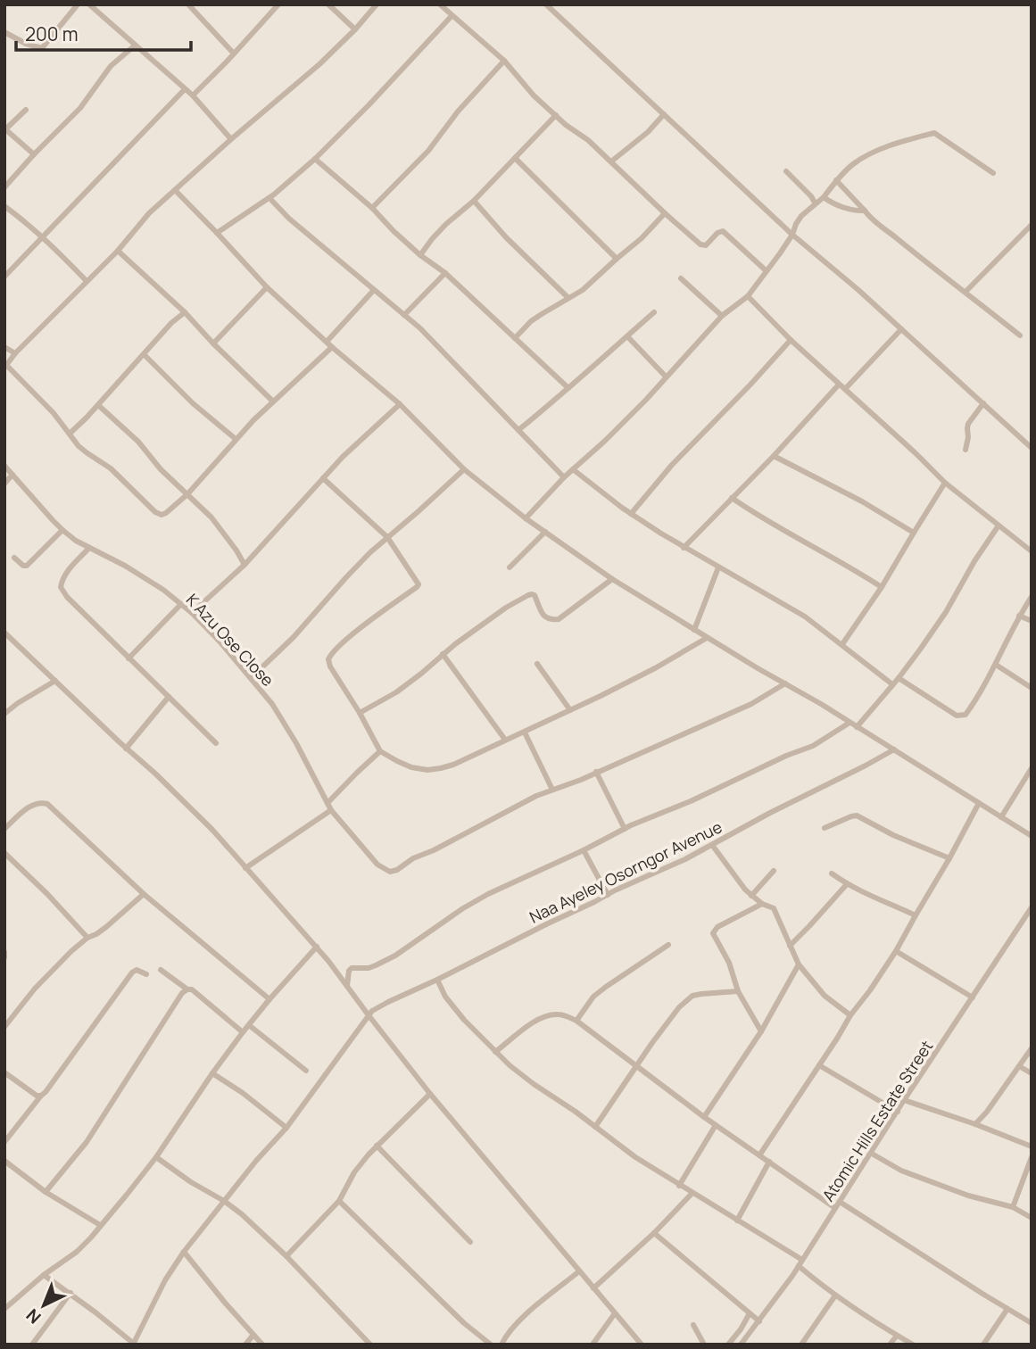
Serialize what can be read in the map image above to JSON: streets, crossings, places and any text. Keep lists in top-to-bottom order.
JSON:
{
  "streets": {
    "street": ["K Azu Ose Close", "Naa Ayeley Osorngor Avenue", "Atomic Hills Estate Street"]
  },
  "scale_bar": "200 m",
  "north": "bottom left"
}
